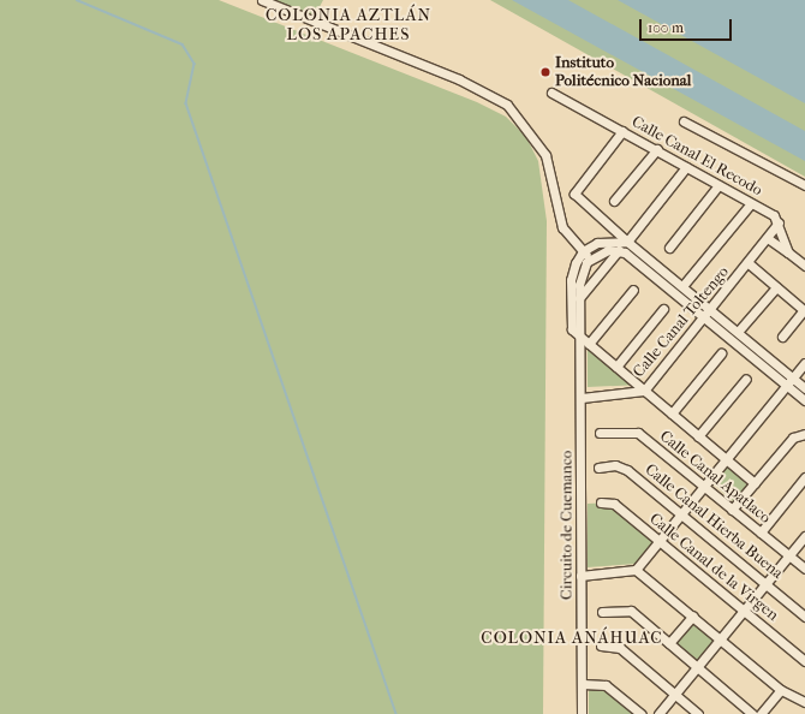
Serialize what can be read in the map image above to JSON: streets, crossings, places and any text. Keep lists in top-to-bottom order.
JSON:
{
  "streets": {
    "street": [
      "Calle Canal El Recodo",
      "Calle Canal Toltengo",
      "Calle Canal Apatlaco",
      "Calle Canal Hierba Buena",
      "Circuito de Cuemanco",
      "Calle Canal de la Virgen"
    ]
  },
  "crossings": [
    ["Calle Canal El Recodo", "Calle Canal Toltengo"],
    ["Calle Canal Toltengo", "Circuito de Cuemanco"]
  ],
  "districts": ["COLONIA AZTLÁN LOS APACHES", "COLONIA ANÁHUAC"],
  "places": ["Instituto Politécnico Nacional"],
  "scale_bar": "100 m"
}
